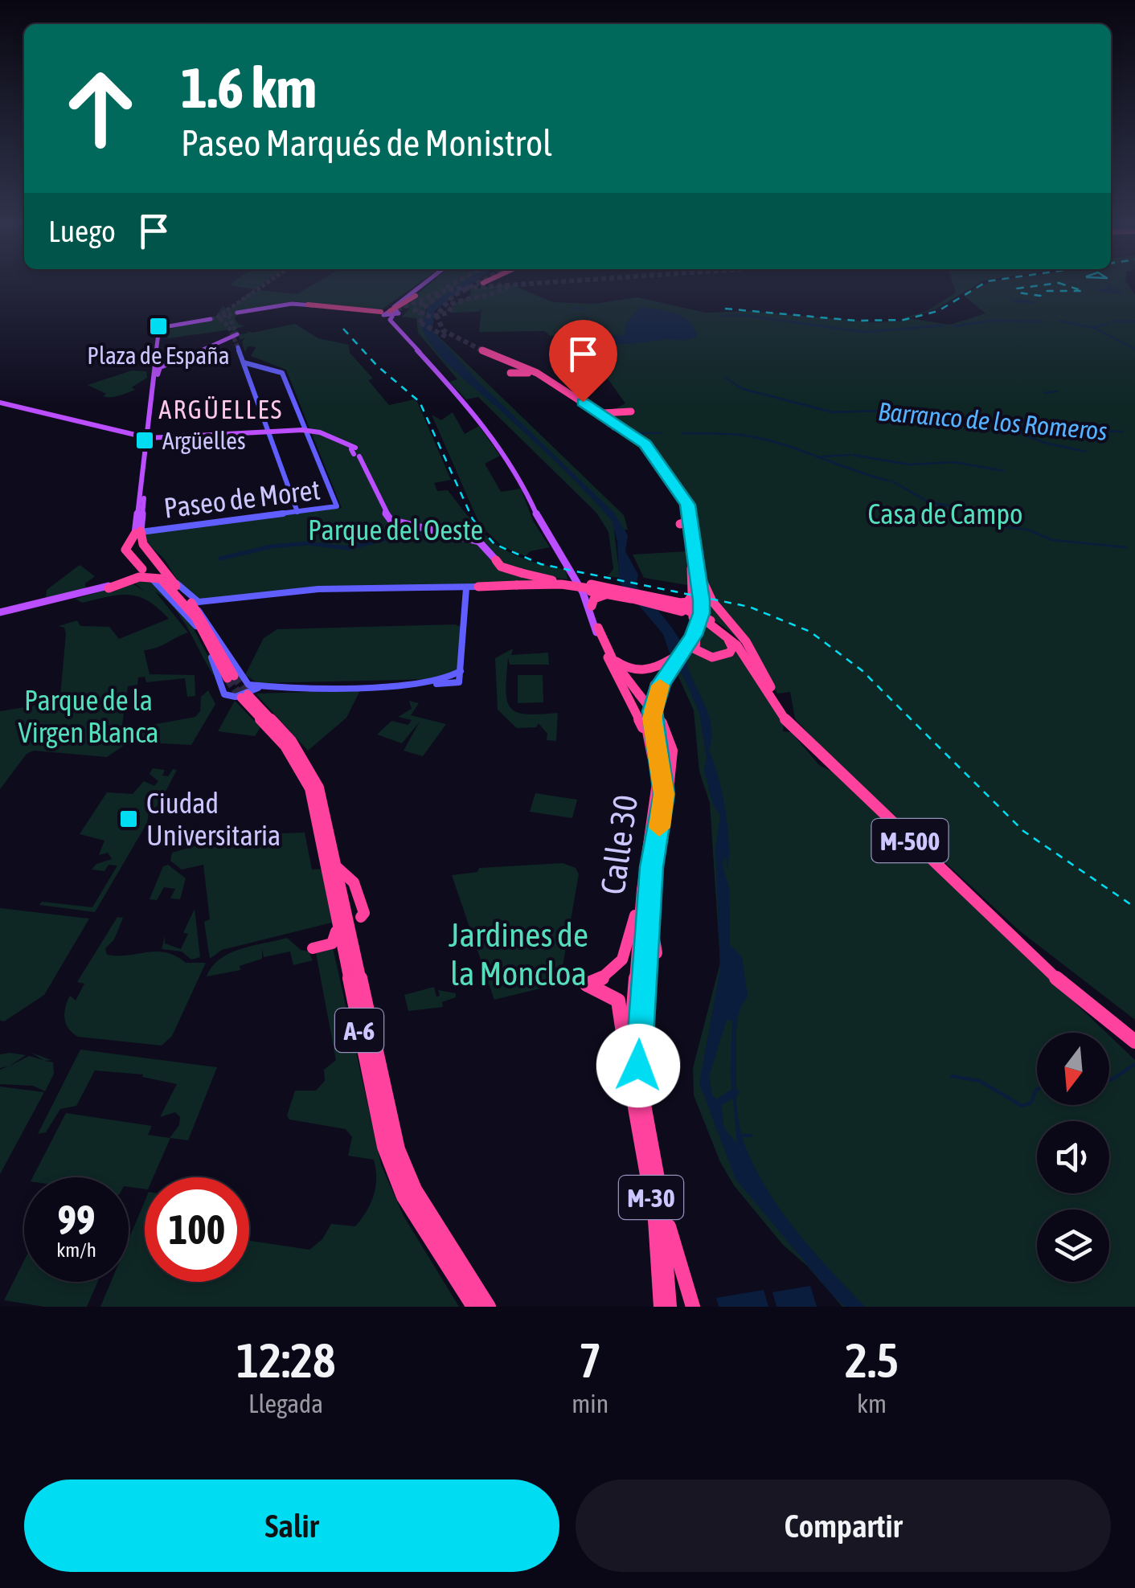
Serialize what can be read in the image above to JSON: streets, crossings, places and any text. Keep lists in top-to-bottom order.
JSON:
{
  "streets": {
    "highway": [
      "M-500",
      "Calle 30",
      "A-6",
      "M-30"
    ],
    "main road": ["Paseo de Moret"]
  },
  "crossings": [
    ["Calle 30", "M-30"]
  ],
  "districts": ["ARGÜELLES"],
  "water": ["Barranco de los Romeros"],
  "parks": [
    "Casa de Campo",
    "Parque del Oeste",
    "Parque de la Virgen Blanca",
    "Jardines de la Moncloa"
  ],
  "places": {
    "transit": ["Plaza de España", "Argüelles", "Ciudad Universitaria"]
  },
  "north": "bottom",
  "page": {
    "turn": ["1.6 km", "Paseo Marqués de Monistrol"],
    "then": "Luego",
    "speed": "99 km/h",
    "limit": "100",
    "eta": [
      "12:28",
      "Llegada",
      "7",
      "min",
      "2.5",
      "km"
    ],
    "buttons": ["Salir", "Compartir"]
  }
}
